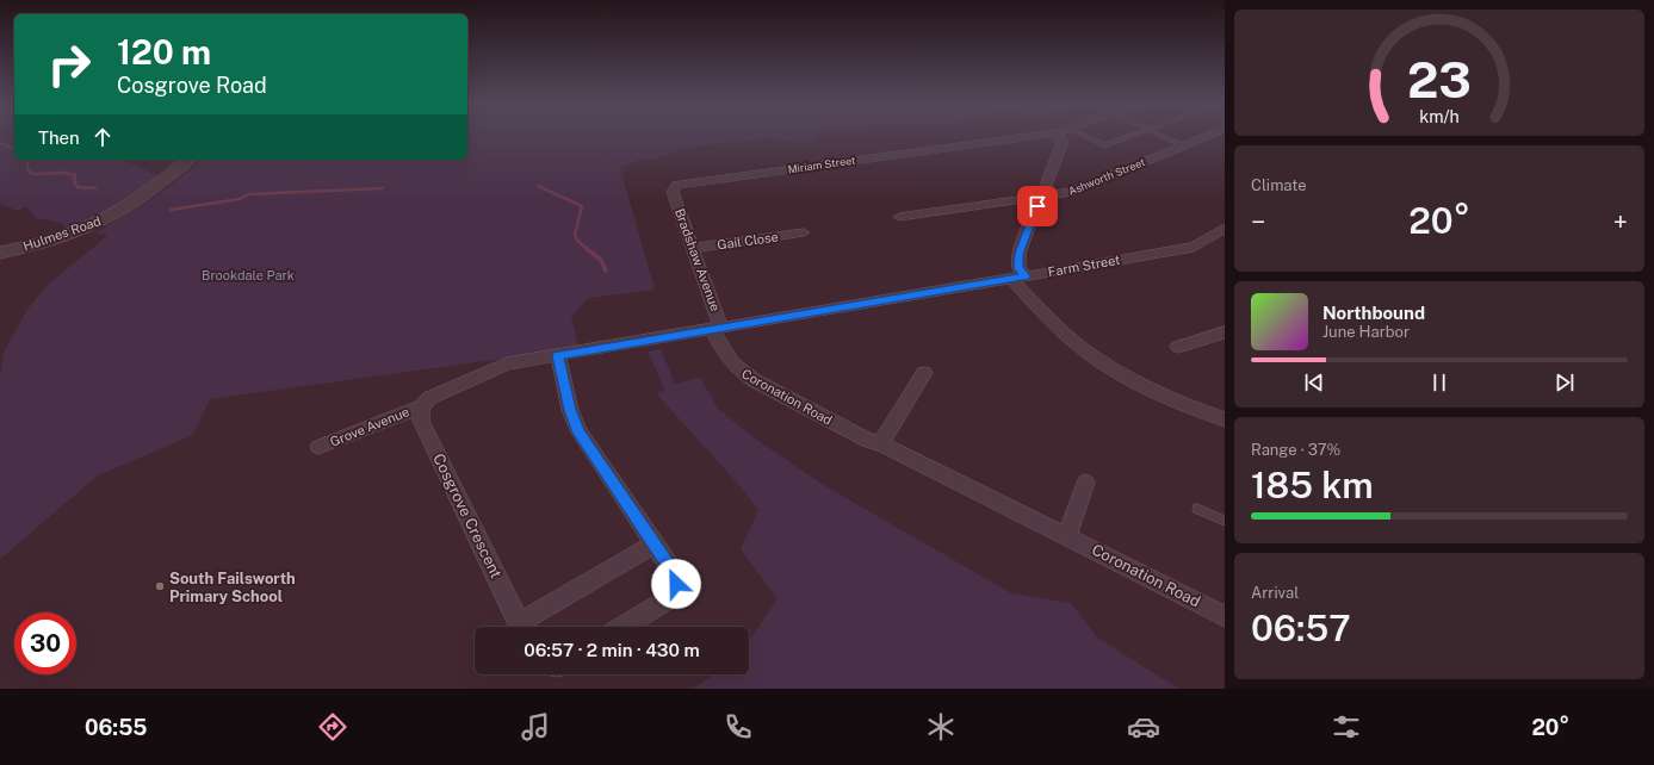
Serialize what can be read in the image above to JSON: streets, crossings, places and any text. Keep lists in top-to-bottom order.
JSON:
{
  "streets": {
    "street": [
      "Miriam Street",
      "Ashworth Street",
      "Hulmes Road",
      "Gail Close",
      "Bradshaw Avenue",
      "Farm Street",
      "Coronation Road",
      "Grove Avenue",
      "Cosgrove Crescent"
    ]
  },
  "crossings": [
    ["Miriam Street", "Bradshaw Avenue"],
    ["Gail Close", "Bradshaw Avenue"],
    ["Bradshaw Avenue", "Farm Street"],
    ["Bradshaw Avenue", "Coronation Road"],
    ["Farm Street", "Coronation Road"],
    ["Farm Street", "Grove Avenue"],
    ["Farm Street", "Cosgrove Crescent"],
    ["Grove Avenue", "Cosgrove Crescent"]
  ],
  "parks": ["Brookdale Park"],
  "places": ["South Failsworth Primary School"],
  "page": {
    "turn": ["120 m", "Cosgrove Road"],
    "then": "Then",
    "tile": [
      "Climate",
      ["Range · 37%", "185 km"],
      ["Arrival", "06:57"]
    ],
    "heat": ["−", "20°", "+"],
    "song": ["Northbound", "June Harbor"],
    "limit": "30",
    "trip": "06:57 · 2 min · 430 m",
    "tabs": ["06:55", "20°"],
    "gauge": ["23", "km/h"]
  }
}
